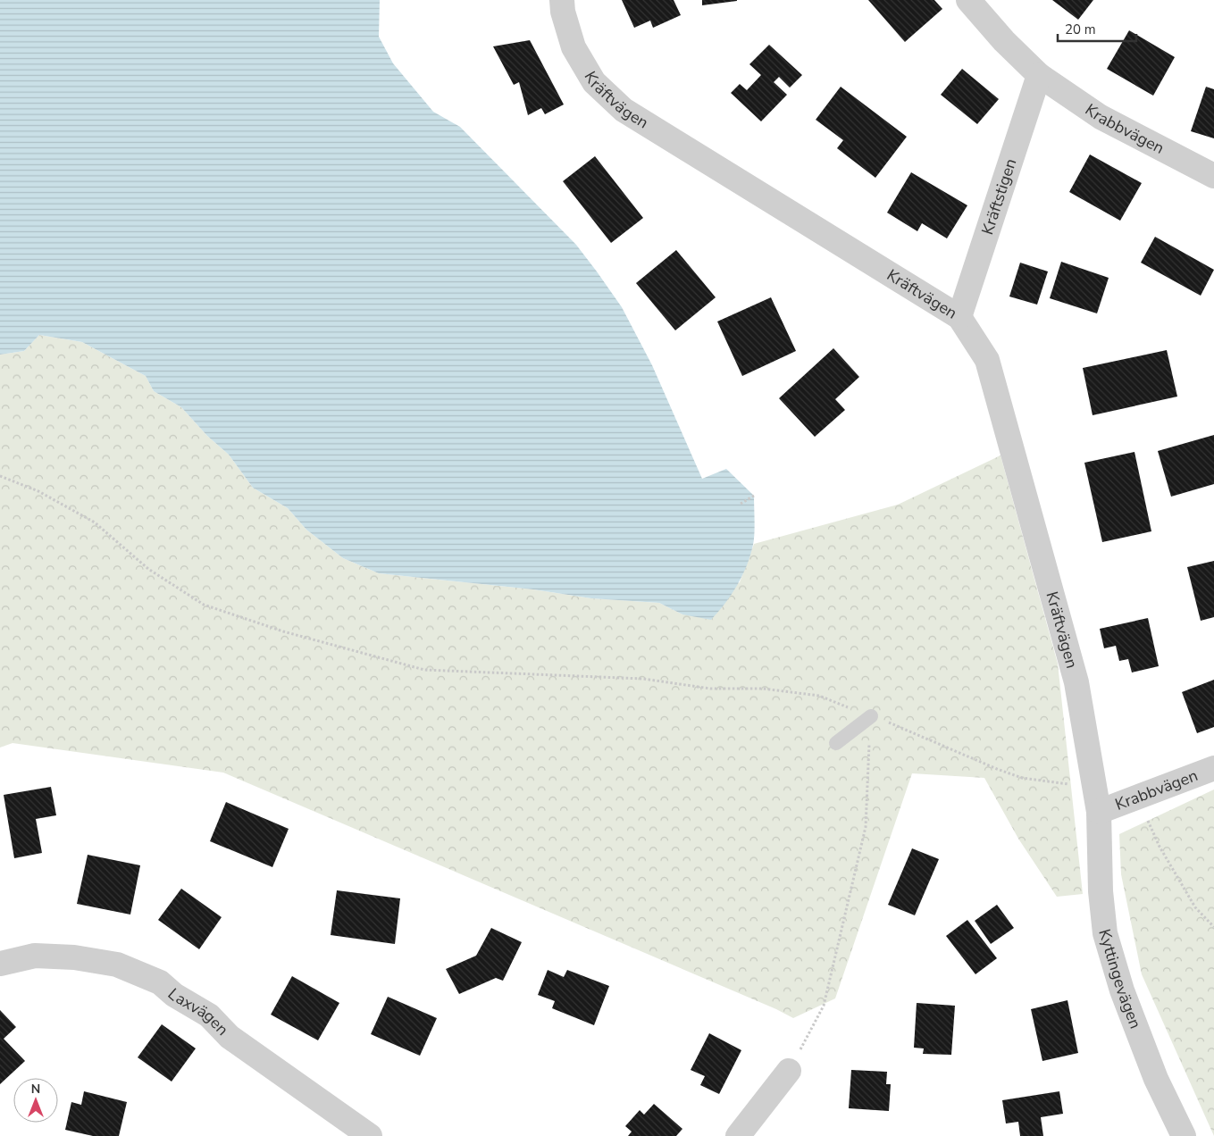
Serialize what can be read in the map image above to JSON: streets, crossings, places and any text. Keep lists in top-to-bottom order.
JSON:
{
  "streets": {
    "street": [
      "Kräftvägen",
      "Krabbvägen",
      "Kräftstigen",
      "Kyttingevägen",
      "Laxvägen"
    ]
  },
  "crossings": [
    ["Kräftvägen", "Krabbvägen"],
    ["Kräftvägen", "Kräftstigen"],
    ["Kräftvägen", "Kyttingevägen"],
    ["Krabbvägen", "Kräftstigen"],
    ["Krabbvägen", "Kyttingevägen"]
  ],
  "scale_bar": "20 m",
  "north": "top"
}
